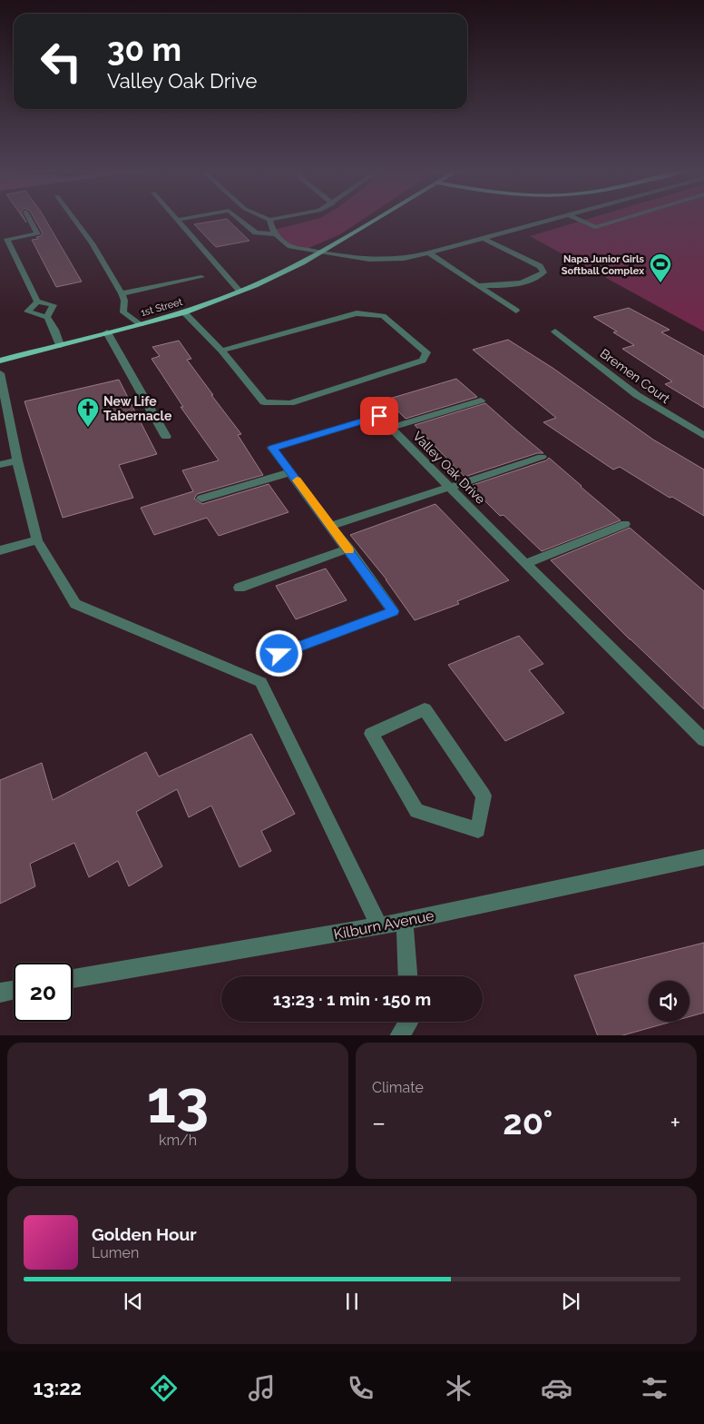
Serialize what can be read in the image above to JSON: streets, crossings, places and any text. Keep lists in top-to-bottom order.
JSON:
{
  "streets": {
    "main road": ["1st Street"],
    "street": ["Bremen Court", "Valley Oak Drive", "Kilburn Avenue"]
  },
  "places": {
    "sports": ["Napa Junior Girls Softball Complex"],
    "church": ["New Life Tabernacle"]
  },
  "page": {
    "turn": ["30 m", "Valley Oak Drive"],
    "limit": "20",
    "trip": "13:23 · 1 min · 150 m",
    "tile": [
      ["13", "km/h"],
      "Climate"
    ],
    "heat": ["−", "20°", "+"],
    "song": ["Golden Hour", "Lumen"],
    "tabs": "13:22"
  }
}
